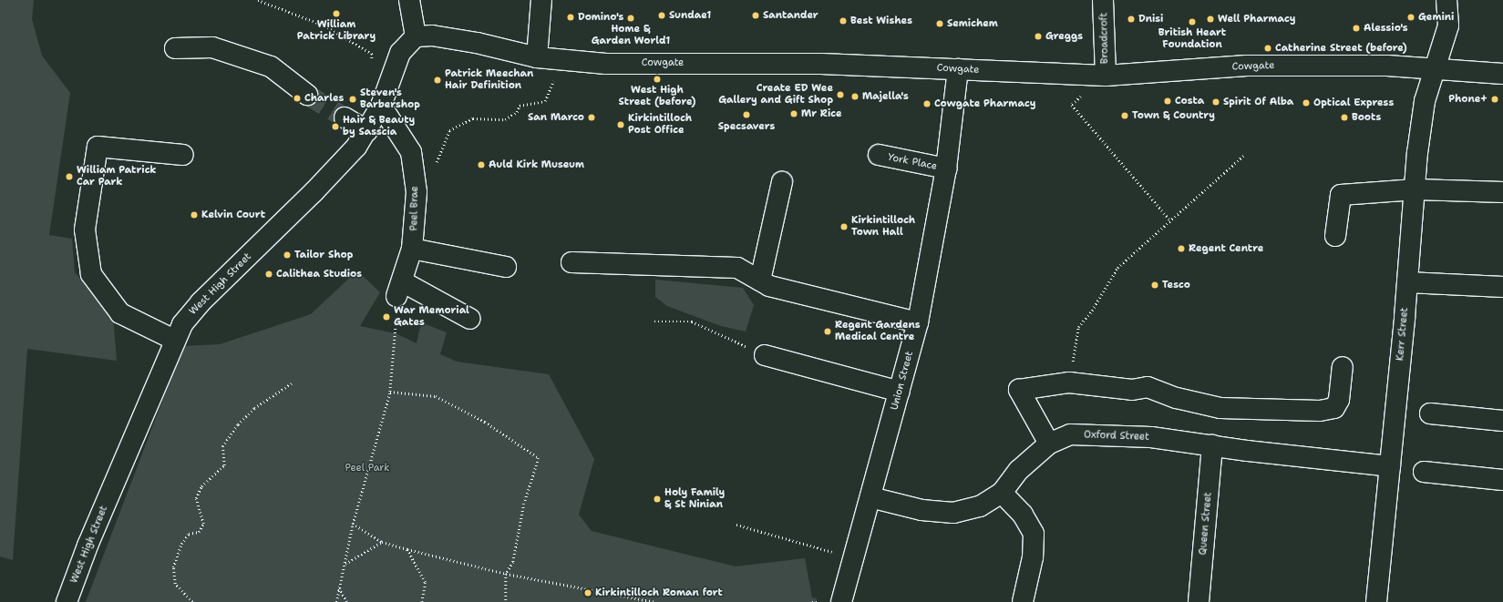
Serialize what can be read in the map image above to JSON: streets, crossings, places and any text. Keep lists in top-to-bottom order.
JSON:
{
  "streets": {
    "street": [
      "Broadcroft",
      "Cowgate",
      "York Place",
      "Peel Brae",
      "West High Street",
      "Kerr Street",
      "Union Street",
      "Oxford Street",
      "Queen Street"
    ]
  },
  "crossings": [
    ["Broadcroft", "Cowgate"],
    ["Cowgate", "West High Street"],
    ["Cowgate", "Kerr Street"],
    ["Cowgate", "Union Street"],
    ["York Place", "Union Street"],
    ["Peel Brae", "West High Street"],
    ["Kerr Street", "Oxford Street"],
    ["Union Street", "Oxford Street"],
    ["Oxford Street", "Queen Street"]
  ],
  "parks": ["Peel Park"],
  "places": [
    "William Patrick Library",
    "Sundae1",
    "Santander",
    "Domino's",
    "Gemini",
    "Home & Garden World1",
    "Dnisi",
    "Well Pharmacy",
    "Best Wishes",
    "British Heart Foundation",
    "Semichem",
    "Alessio's",
    "Greggs",
    "Catherine Street (before)",
    "West High Street (before)",
    "Patrick Meechan Hair Definition",
    "Create ED Wee Gallery and Gift Shop",
    "Majella's",
    "Charles",
    "Steven's Barbershop",
    "Phone+",
    "Costa",
    "Spirit Of Alba",
    "Optical Express",
    "Cowgate Pharmacy",
    "Mr Rice",
    "Specsavers",
    "Town & Country",
    "San Marco",
    "Boots",
    "Kirkintilloch Post Office",
    "Hair & Beauty by Sasscia",
    "Auld Kirk Museum",
    "William Patrick Car Park",
    "Kelvin Court",
    "Kirkintilloch Town Hall",
    "Regent Centre",
    "Tailor Shop",
    "Calithea Studios",
    "Tesco",
    "War Memorial Gates",
    "Regent Gardens Medical Centre",
    "Holy Family & St Ninian",
    "Kirkintilloch Roman fort"
  ]
}
